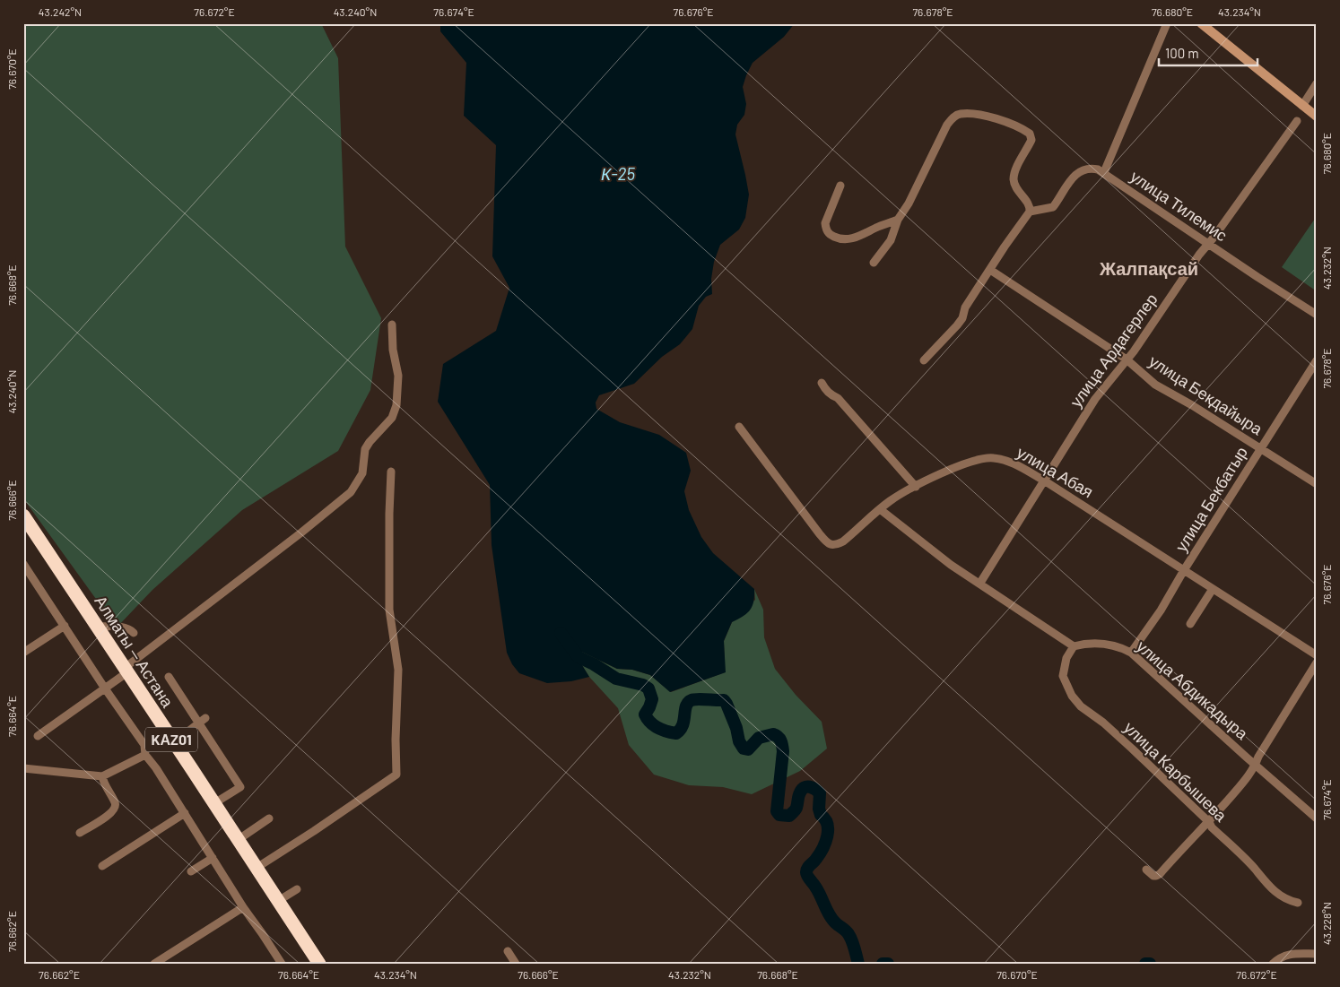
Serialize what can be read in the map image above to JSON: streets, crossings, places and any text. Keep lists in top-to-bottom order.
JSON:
{
  "streets": {
    "highway": ["Алматы — Астана", "KАZ01"],
    "street": [
      "улица Тилемис",
      "улица Ардагерлер",
      "улица Бекдайыра",
      "улица Абая",
      "улица Бекбатыр",
      "улица Абдикадыра",
      "улица Карбышева"
    ]
  },
  "crossings": [
    ["улица Тилемис", "улица Ардагерлер"],
    ["улица Ардагерлер", "улица Бекдайыра"],
    ["улица Ардагерлер", "улица Абая"],
    ["улица Бекдайыра", "улица Бекбатыр"],
    ["улица Абая", "улица Бекбатыр"],
    ["улица Бекбатыр", "улица Абдикадыра"],
    ["улица Абдикадыра", "улица Карбышева"]
  ],
  "districts": ["Жалпақсай"],
  "water": ["К-25"],
  "scale_bar": "100 m",
  "coordinates": [
    "43.242°N",
    "76.672°E",
    "43.240°N",
    "76.674°E",
    "76.676°E",
    "76.678°E",
    "76.680°E",
    "43.234°N",
    "76.670°E",
    "43.232°N",
    "76.668°E",
    "76.666°E",
    "76.664°E",
    "43.228°N",
    "76.662°E"
  ]
}
